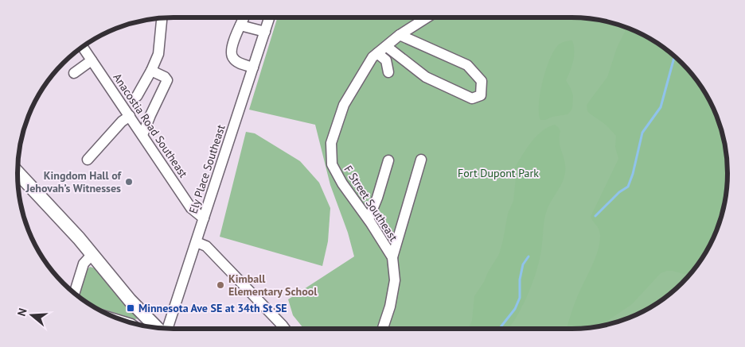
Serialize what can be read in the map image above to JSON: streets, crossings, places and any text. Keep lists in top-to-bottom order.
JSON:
{
  "streets": {
    "street": ["Anacostia Road Southeast", "Ely Place Southeast", "F Street Southeast"]
  },
  "crossings": [
    ["Anacostia Road Southeast", "Ely Place Southeast"]
  ],
  "parks": ["Fort Dupont Park"],
  "places": {
    "other": ["Kingdom Hall of Jehovah’s Witnesses", "Kimball Elementary School"],
    "transit": ["Minnesota Ave SE at 34th St SE"]
  },
  "north": "left"
}
